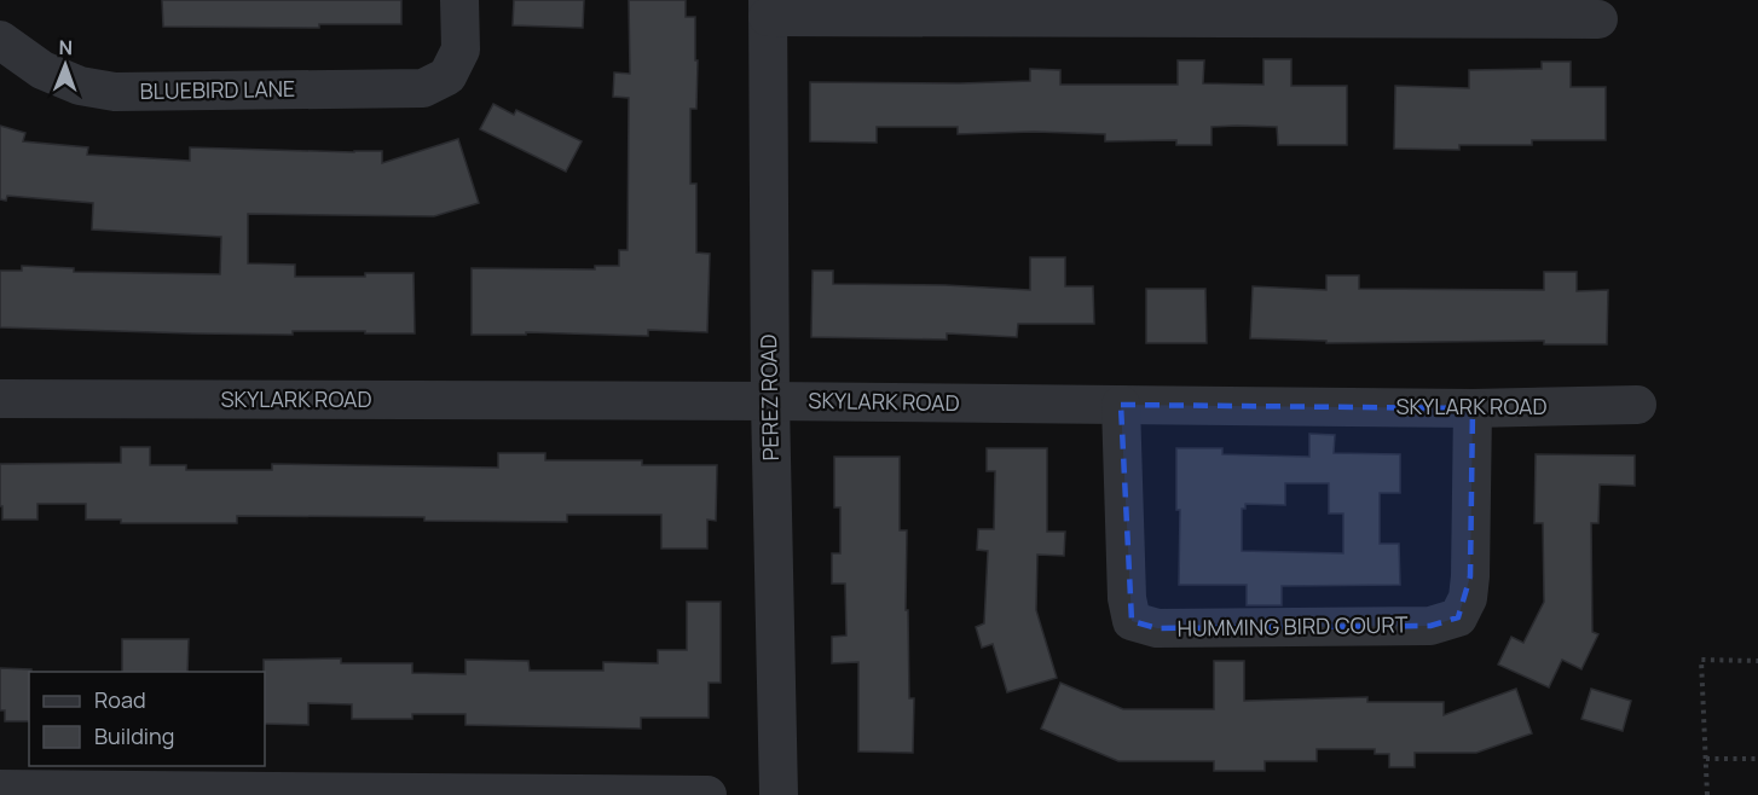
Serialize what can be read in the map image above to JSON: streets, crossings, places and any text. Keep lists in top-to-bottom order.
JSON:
{
  "streets": {
    "street": [
      "BLUEBIRD LANE",
      "PEREZ ROAD",
      "SKYLARK ROAD",
      "HUMMING BIRD COURT"
    ]
  },
  "crossings": [
    ["PEREZ ROAD", "SKYLARK ROAD"],
    ["SKYLARK ROAD", "HUMMING BIRD COURT"]
  ],
  "legend": ["Road", "Building"],
  "north": "top"
}
